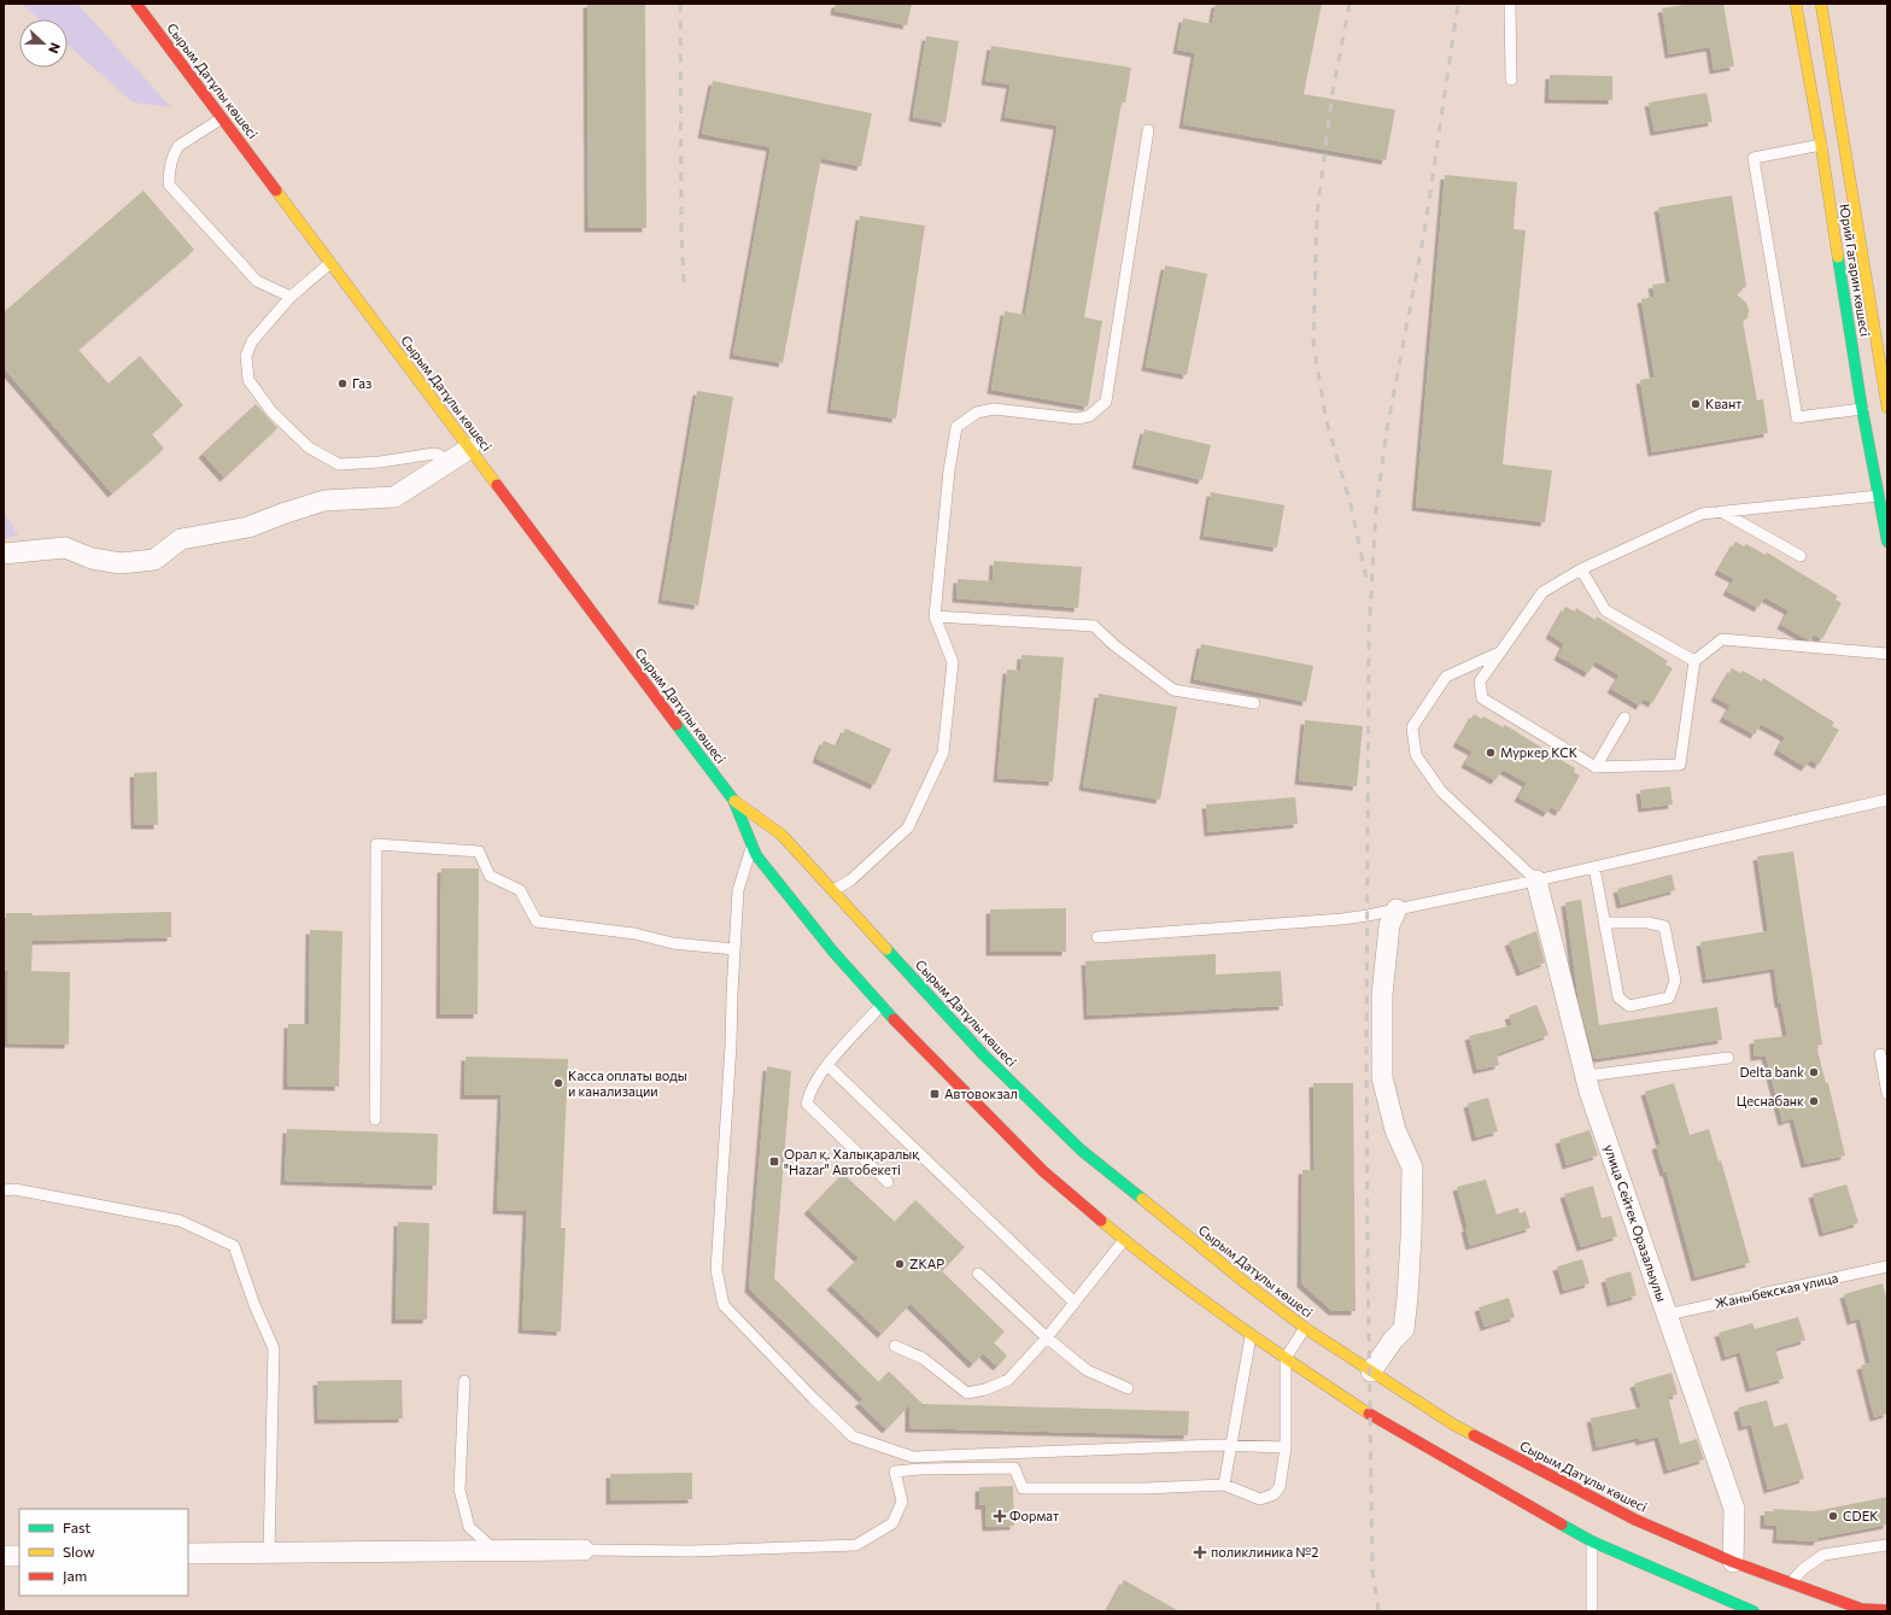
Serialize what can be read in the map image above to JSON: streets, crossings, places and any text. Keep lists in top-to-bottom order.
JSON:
{
  "streets": {
    "main road": ["Сырым Датұлы көшесі", "Юрий Гагарин көшесі"],
    "street": ["улица Сейтек Оразалыулы"],
    "lane": ["Жаныбекская улица"]
  },
  "crossings": [
    ["Сырым Датұлы көшесі", "улица Сейтек Оразалыулы"],
    ["улица Сейтек Оразалыулы", "Жаныбекская улица"]
  ],
  "places": {
    "other": [
      "Газ",
      "Квант",
      "Муркер КСК",
      "Delta bank",
      "Касса оплаты воды и канализации",
      "Цеснабанк",
      "ZKAP",
      "CDEK"
    ],
    "transit": ["Автовокзал", "Орал қ. Халықаралық \"Hazar\" Автобекеті"],
    "health": ["Формат", "поликлиника №2"]
  },
  "legend": ["Fast", "Slow", "Jam"],
  "north": "right"
}
